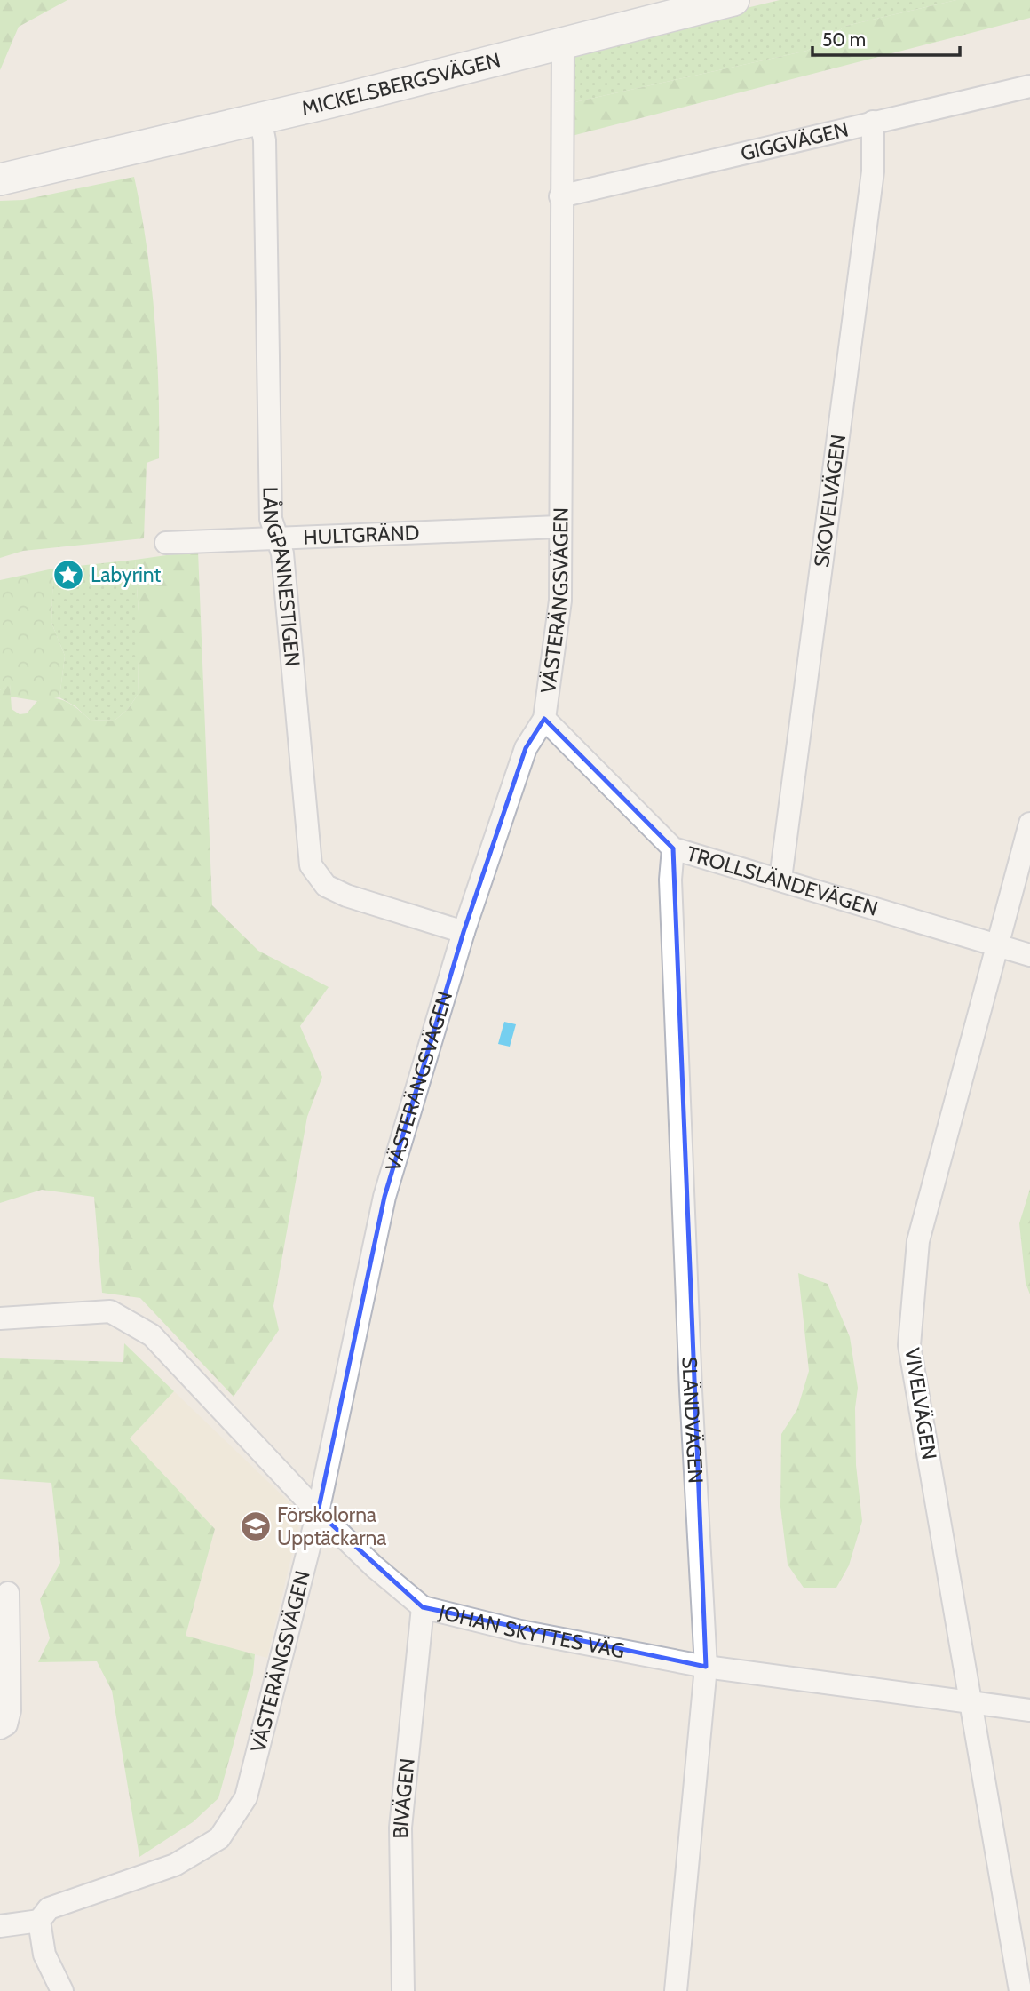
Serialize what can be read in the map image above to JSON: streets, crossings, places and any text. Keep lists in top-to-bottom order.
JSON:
{
  "streets": {
    "main road": ["MICKELSBERGSVÄGEN"],
    "street": [
      "GIGGVÄGEN",
      "SKOVELVÄGEN",
      "HULTGRÄND",
      "LÅNGPANNESTIGEN",
      "VÄSTERÄNGSVÄGEN",
      "TROLLSLÄNDEVÄGEN",
      "VIVELVÄGEN",
      "SLÄNDVÄGEN",
      "JOHAN SKYTTES VÄG",
      "BIVÄGEN"
    ]
  },
  "crossings": [
    ["MICKELSBERGSVÄGEN", "LÅNGPANNESTIGEN"],
    ["MICKELSBERGSVÄGEN", "VÄSTERÄNGSVÄGEN"],
    ["GIGGVÄGEN", "SKOVELVÄGEN"],
    ["GIGGVÄGEN", "VÄSTERÄNGSVÄGEN"],
    ["SKOVELVÄGEN", "TROLLSLÄNDEVÄGEN"],
    ["HULTGRÄND", "LÅNGPANNESTIGEN"],
    ["HULTGRÄND", "VÄSTERÄNGSVÄGEN"],
    ["LÅNGPANNESTIGEN", "VÄSTERÄNGSVÄGEN"],
    ["VÄSTERÄNGSVÄGEN", "TROLLSLÄNDEVÄGEN"],
    ["VÄSTERÄNGSVÄGEN", "JOHAN SKYTTES VÄG"],
    ["TROLLSLÄNDEVÄGEN", "VIVELVÄGEN"],
    ["TROLLSLÄNDEVÄGEN", "SLÄNDVÄGEN"],
    ["VIVELVÄGEN", "JOHAN SKYTTES VÄG"],
    ["SLÄNDVÄGEN", "JOHAN SKYTTES VÄG"],
    ["JOHAN SKYTTES VÄG", "BIVÄGEN"]
  ],
  "places": {
    "place": ["Labyrint"],
    "school or university": ["Förskolorna Upptäckarna"]
  },
  "scale_bar": "50 m"
}
